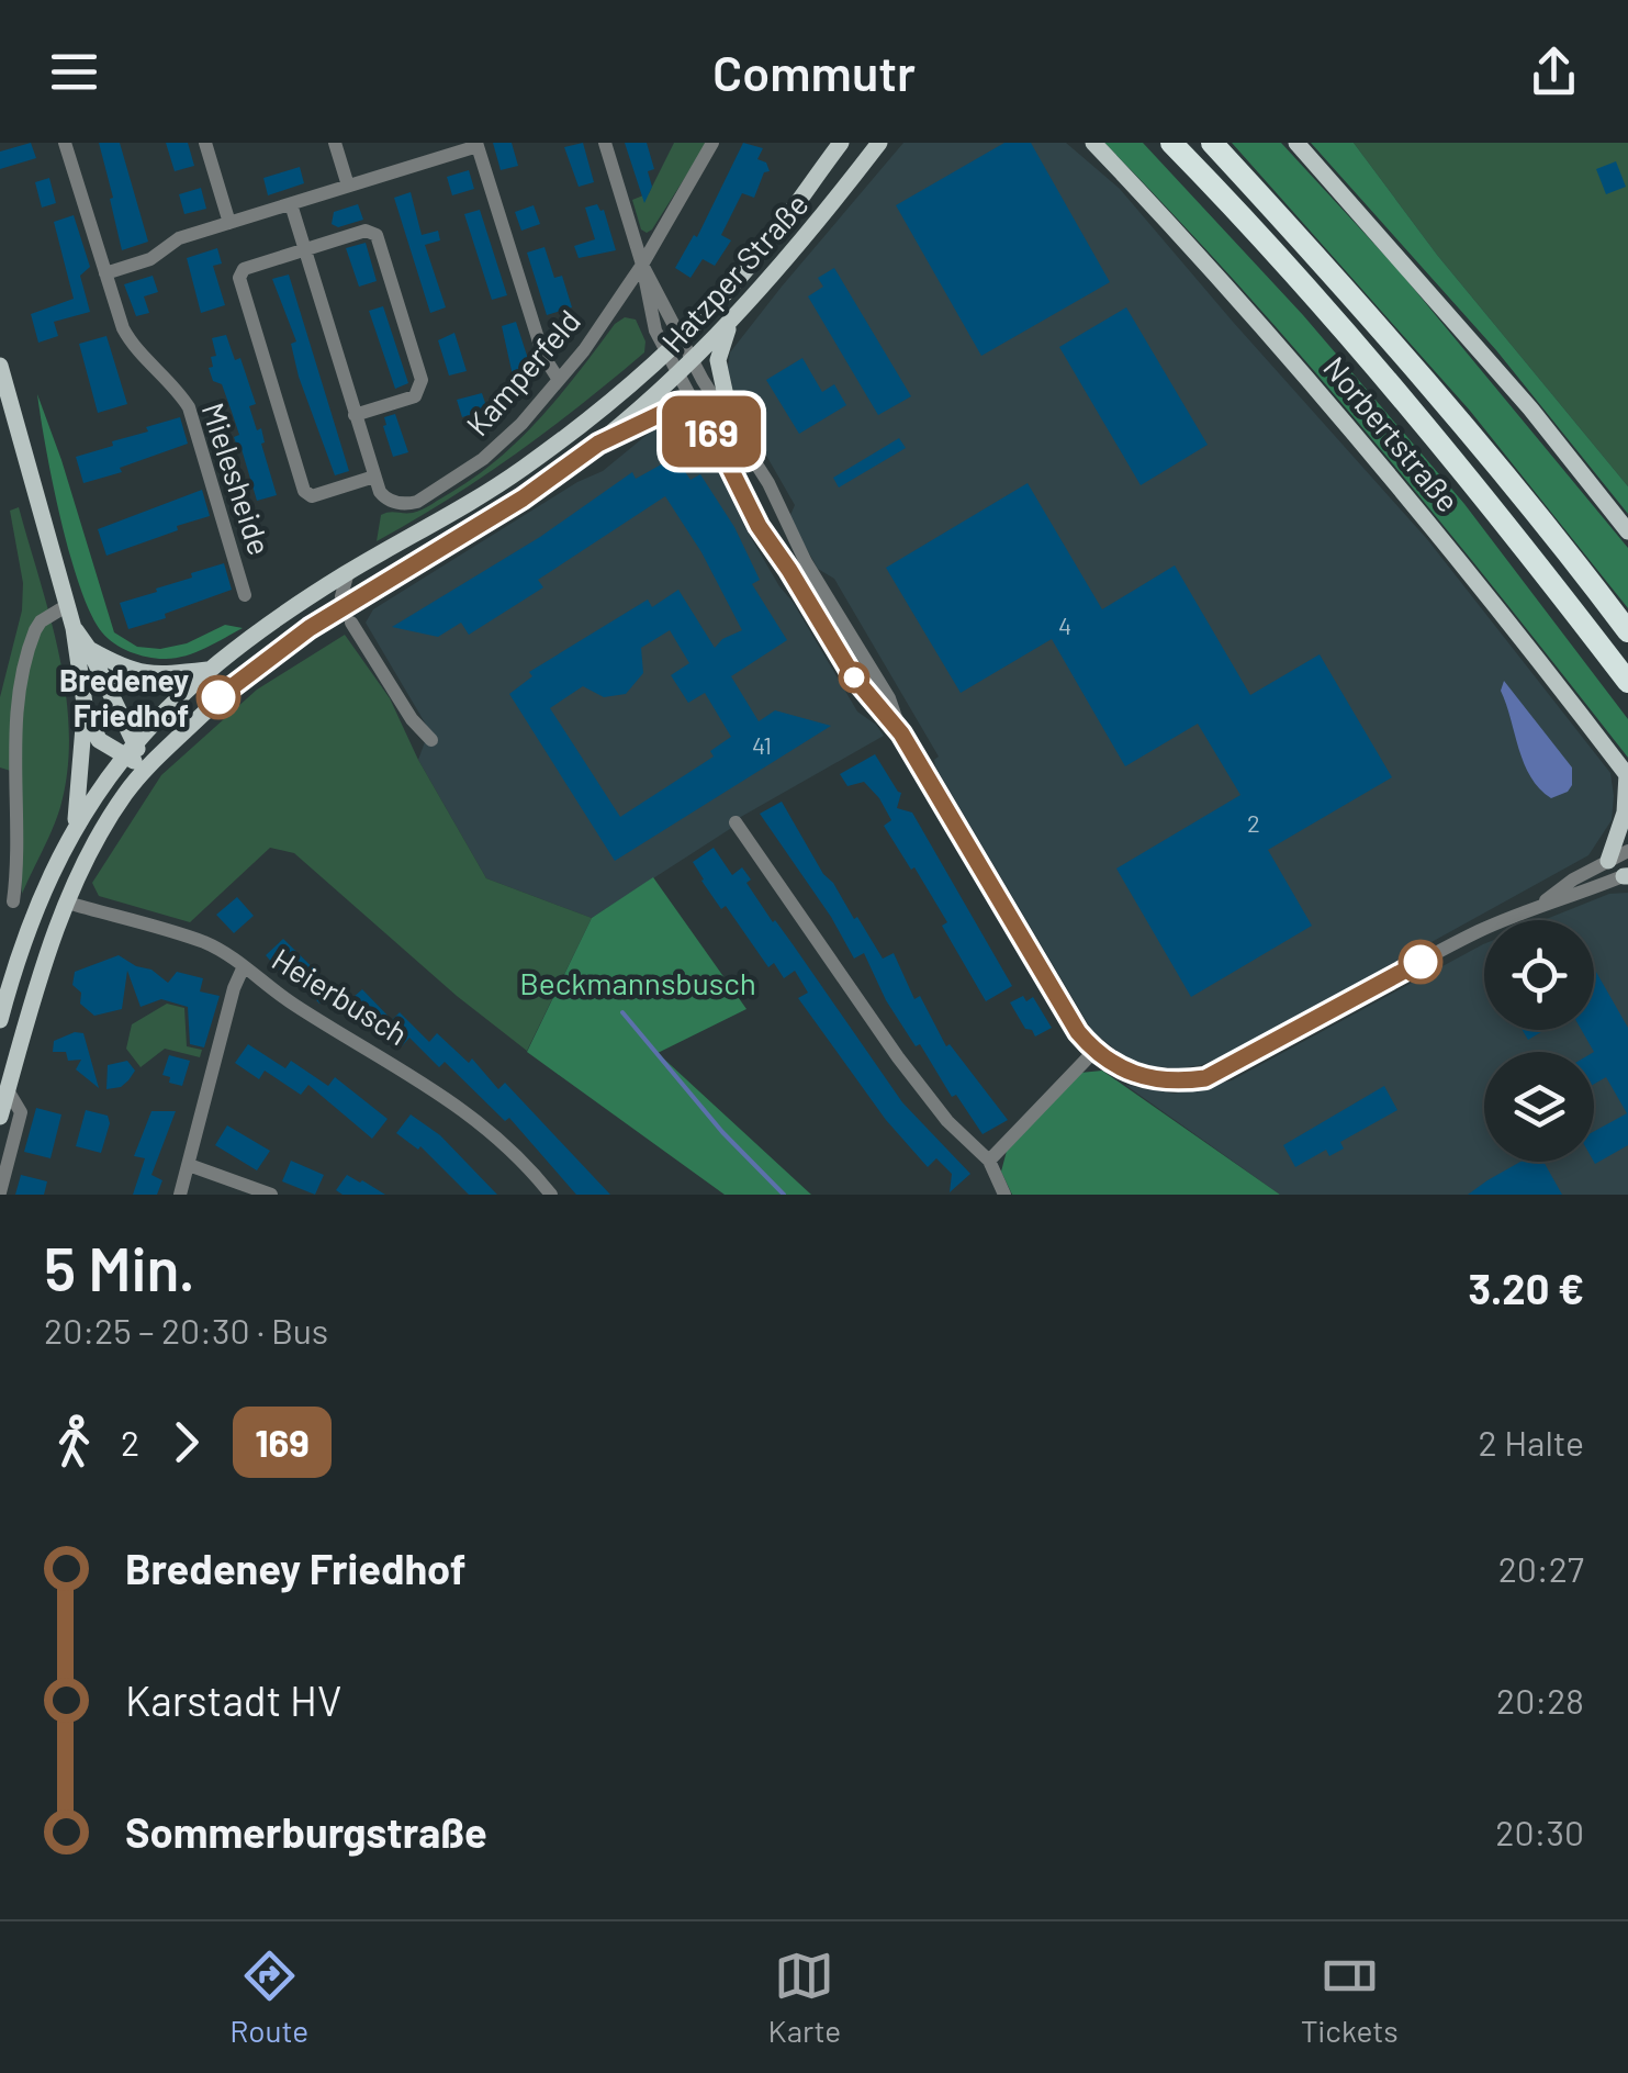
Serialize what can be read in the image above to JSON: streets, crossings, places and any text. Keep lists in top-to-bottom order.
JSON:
{
  "streets": {
    "main road": ["Hatzper Straße", "Norbertstraße"],
    "street": ["Kamperfeld", "Mielesheide", "Heierbusch"]
  },
  "crossings": [
    ["Hatzper Straße", "Heierbusch"]
  ],
  "parks": ["Beckmannsbusch"],
  "places": ["Bredeney Friedhof"],
  "lines": ["bus line 169"],
  "house_numbers": ["4", "41", "2"],
  "page": {
    "header": "Commutr",
    "on_map": "169",
    "heading": ["5 Min.", "20:25 – 20:30 · Bus", "3.20 €"],
    "legs": ["2", "169", "2 Halte"],
    "list": [
      {
        "name": "Bredeney Friedhof",
        "value": "20:27"
      },
      {
        "name": "Karstadt HV",
        "value": "20:28"
      },
      {
        "name": "Sommerburgstraße",
        "value": "20:30"
      }
    ],
    "tabs": ["Route", "Karte", "Tickets"]
  }
}
